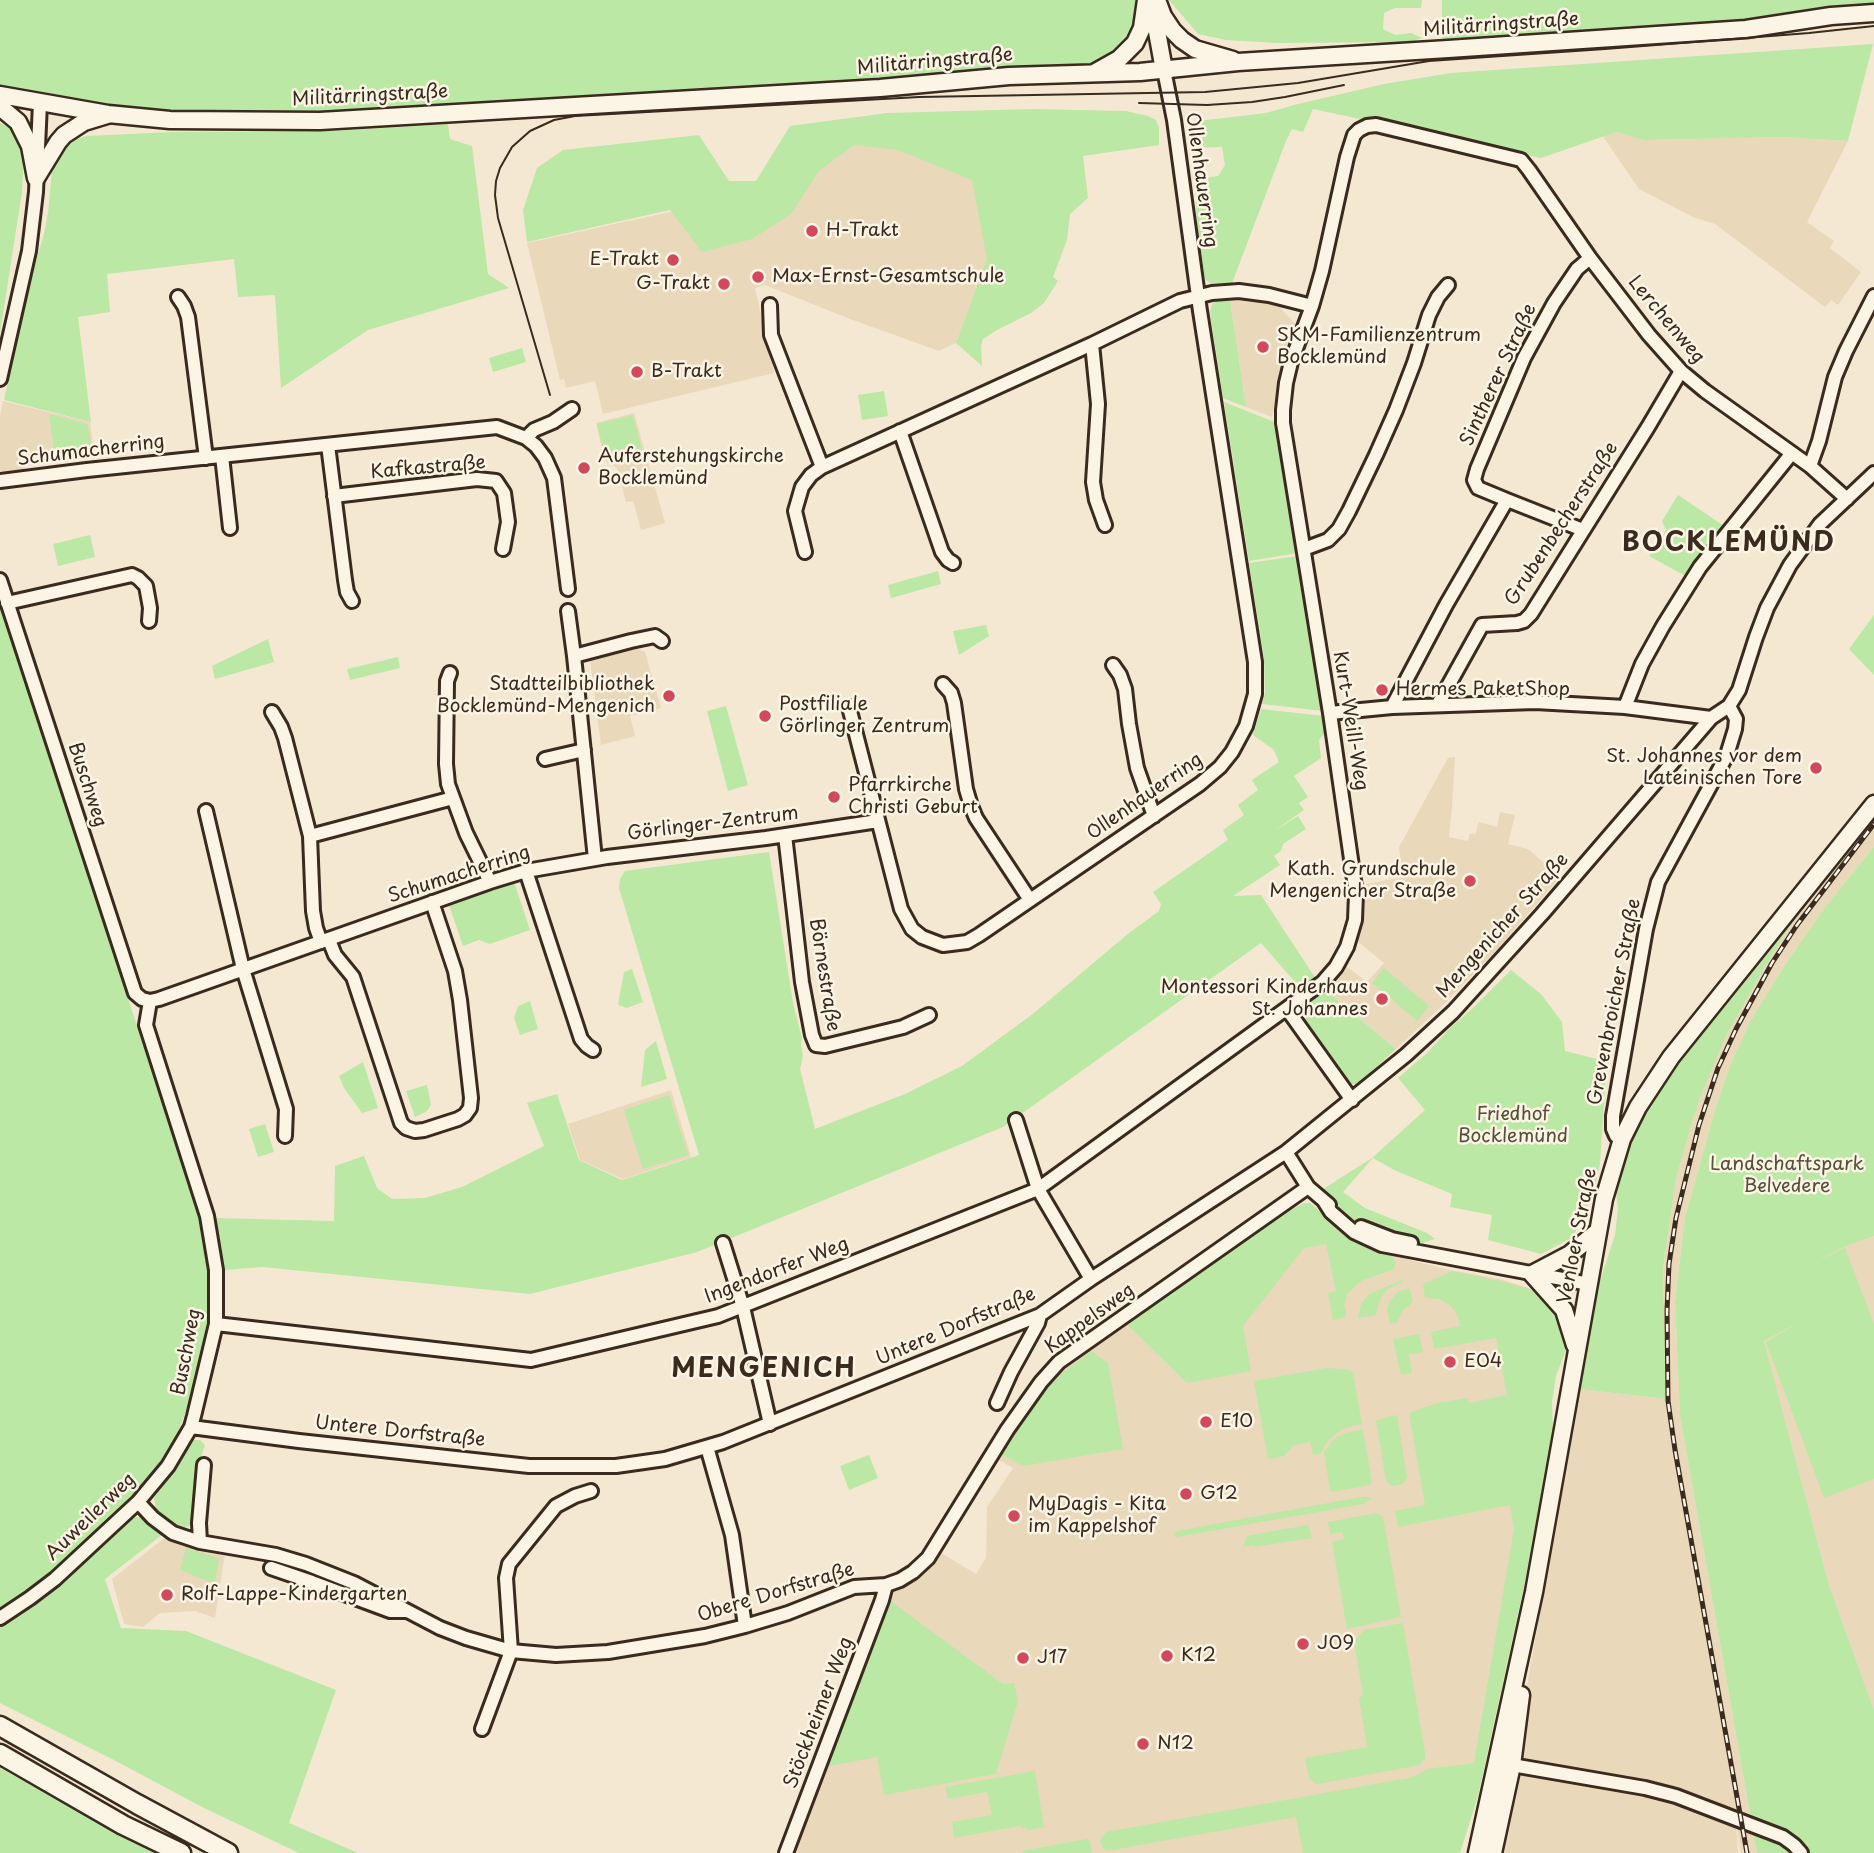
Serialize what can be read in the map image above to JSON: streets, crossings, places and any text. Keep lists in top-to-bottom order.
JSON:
{
  "streets": {
    "main road": ["Militärringstraße", "Venloer Straße"],
    "street": [
      "Ollenhauerring",
      "Lerchenweg",
      "Sintherer Straße",
      "Schumacherring",
      "Kafkastraße",
      "Grubenbecherstraße",
      "Kurt-Weill-Weg",
      "Buschweg",
      "Görlinger-Zentrum",
      "Mengenicher Straße",
      "Börnestraße",
      "Grevenbroicher Straße",
      "Ingendorfer Weg",
      "Kappelsweg",
      "Untere Dorfstraße",
      "Auweilerweg",
      "Obere Dorfstraße",
      "Stöckheimer Weg"
    ]
  },
  "crossings": [
    ["Militärringstraße", "Ollenhauerring"],
    ["Ollenhauerring", "Görlinger-Zentrum"],
    ["Lerchenweg", "Sintherer Straße"],
    ["Lerchenweg", "Grubenbecherstraße"],
    ["Lerchenweg", "Kurt-Weill-Weg"],
    ["Sintherer Straße", "Grubenbecherstraße"],
    ["Schumacherring", "Buschweg"],
    ["Schumacherring", "Görlinger-Zentrum"],
    ["Kurt-Weill-Weg", "Ingendorfer Weg"],
    ["Buschweg", "Ingendorfer Weg"],
    ["Buschweg", "Untere Dorfstraße"],
    ["Buschweg", "Auweilerweg"],
    ["Görlinger-Zentrum", "Börnestraße"],
    ["Mengenicher Straße", "Grevenbroicher Straße"],
    ["Mengenicher Straße", "Untere Dorfstraße"],
    ["Grevenbroicher Straße", "Venloer Straße"],
    ["Kappelsweg", "Obere Dorfstraße"],
    ["Kappelsweg", "Stöckheimer Weg"],
    ["Untere Dorfstraße", "Auweilerweg"],
    ["Auweilerweg", "Obere Dorfstraße"],
    ["Obere Dorfstraße", "Stöckheimer Weg"]
  ],
  "districts": ["BOCKLEMÜND", "MENGENICH"],
  "parks": ["Friedhof Bocklemünd", "Landschaftspark Belvedere"],
  "places": [
    "H-Trakt",
    "E-Trakt",
    "Max-Ernst-Gesamtschule",
    "G-Trakt",
    "SKM-Familienzentrum Bocklemünd",
    "B-Trakt",
    "Auferstehungskirche Bocklemünd",
    "Hermes PaketShop",
    "Stadtteilbibliothek Bocklemünd-Mengenich",
    "Postfiliale Görlinger Zentrum",
    "St. Johannes vor dem Lateinischen Tore",
    "Pfarrkirche Christi Geburt",
    "Kath. Grundschule Mengenicher Straße",
    "Montessori Kinderhaus St. Johannes",
    "E04",
    "E10",
    "G12",
    "MyDagis - Kita im Kappelshof",
    "Rolf-Lappe-Kindergarten",
    "J09",
    "K12",
    "J17",
    "N12"
  ]
}
